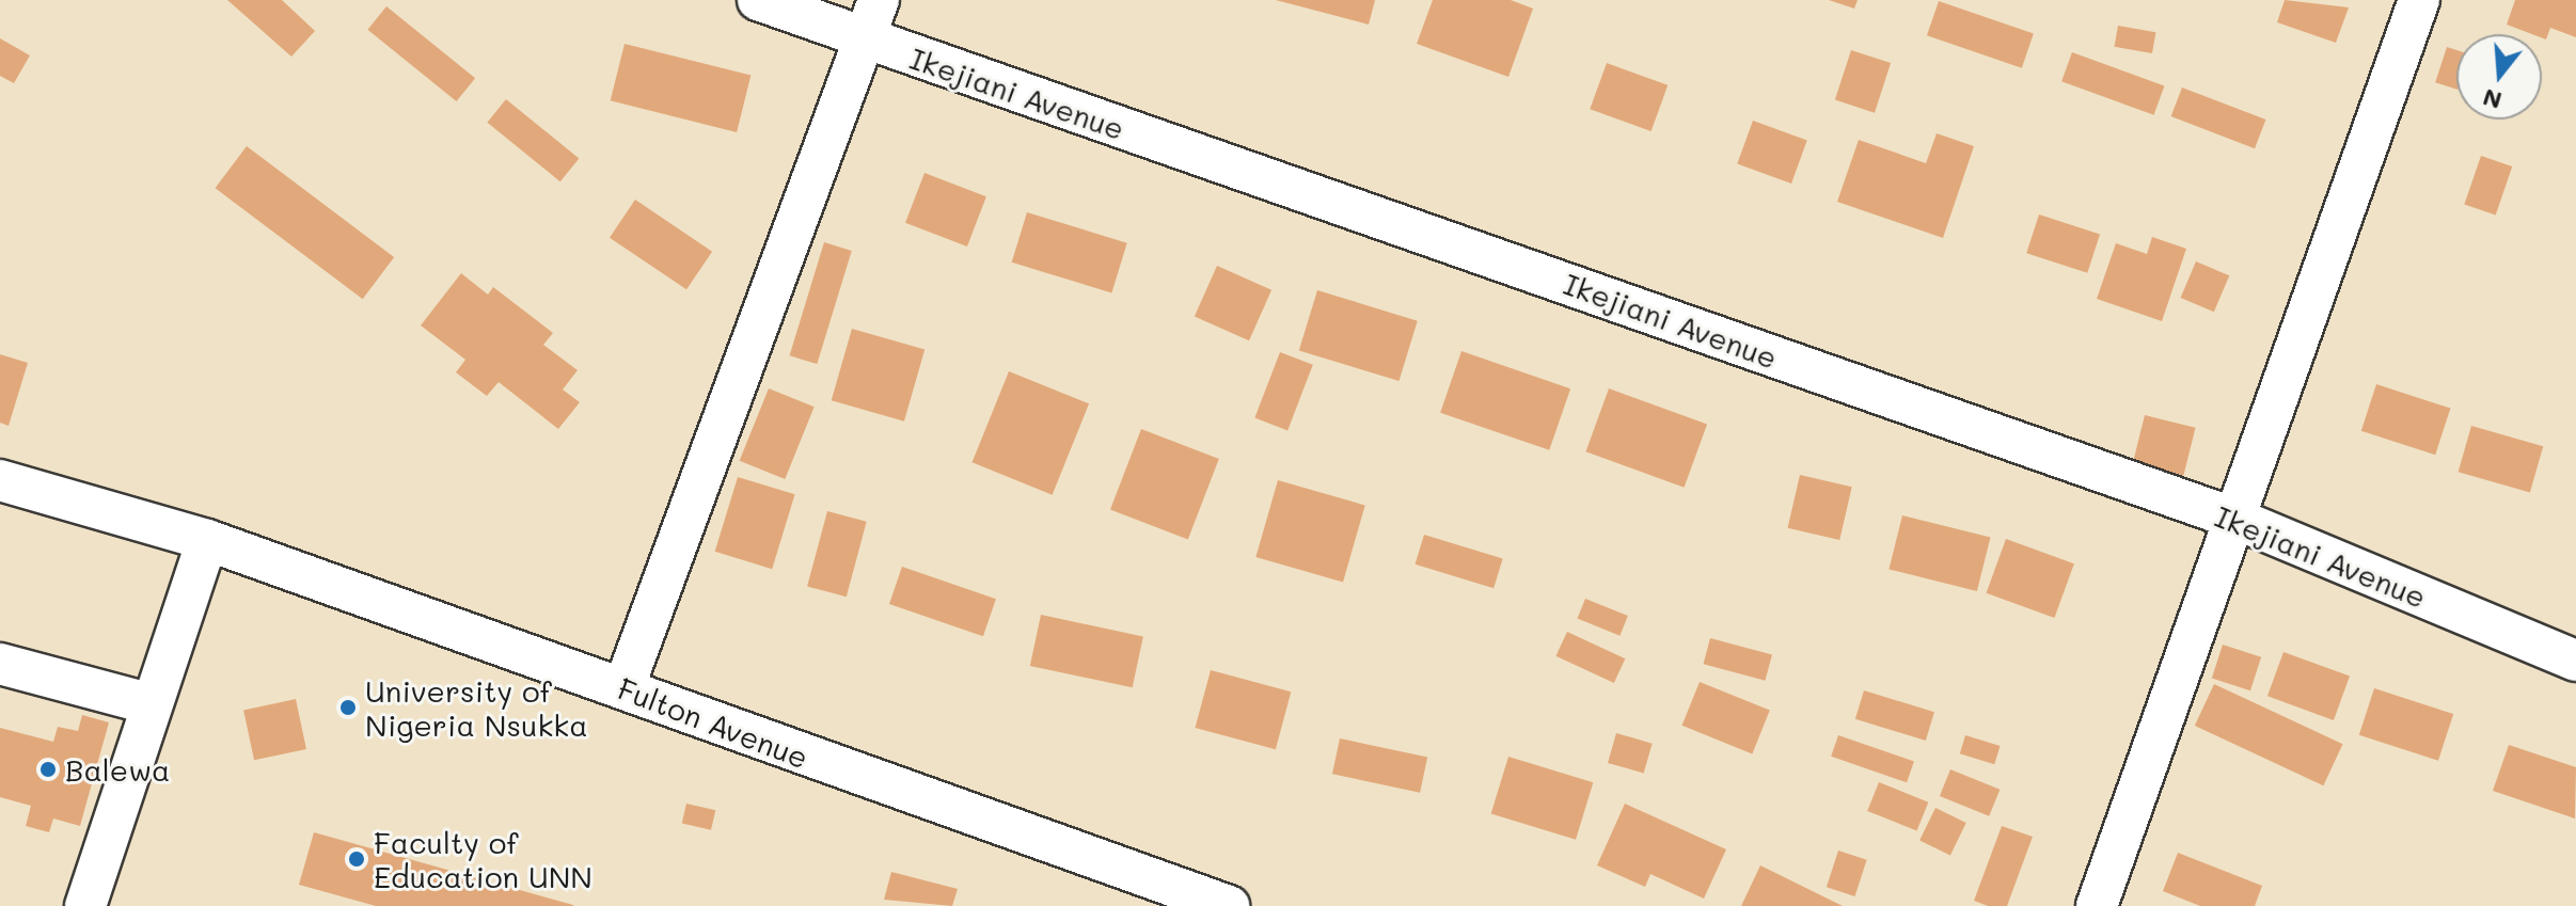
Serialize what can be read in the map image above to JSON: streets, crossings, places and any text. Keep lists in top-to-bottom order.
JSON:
{
  "streets": {
    "street": ["Ikejiani Avenue", "Fulton Avenue"]
  },
  "places": ["University of Nigeria Nsukka", "Balewa", "Faculty of Education UNN"],
  "north": "bottom"
}
